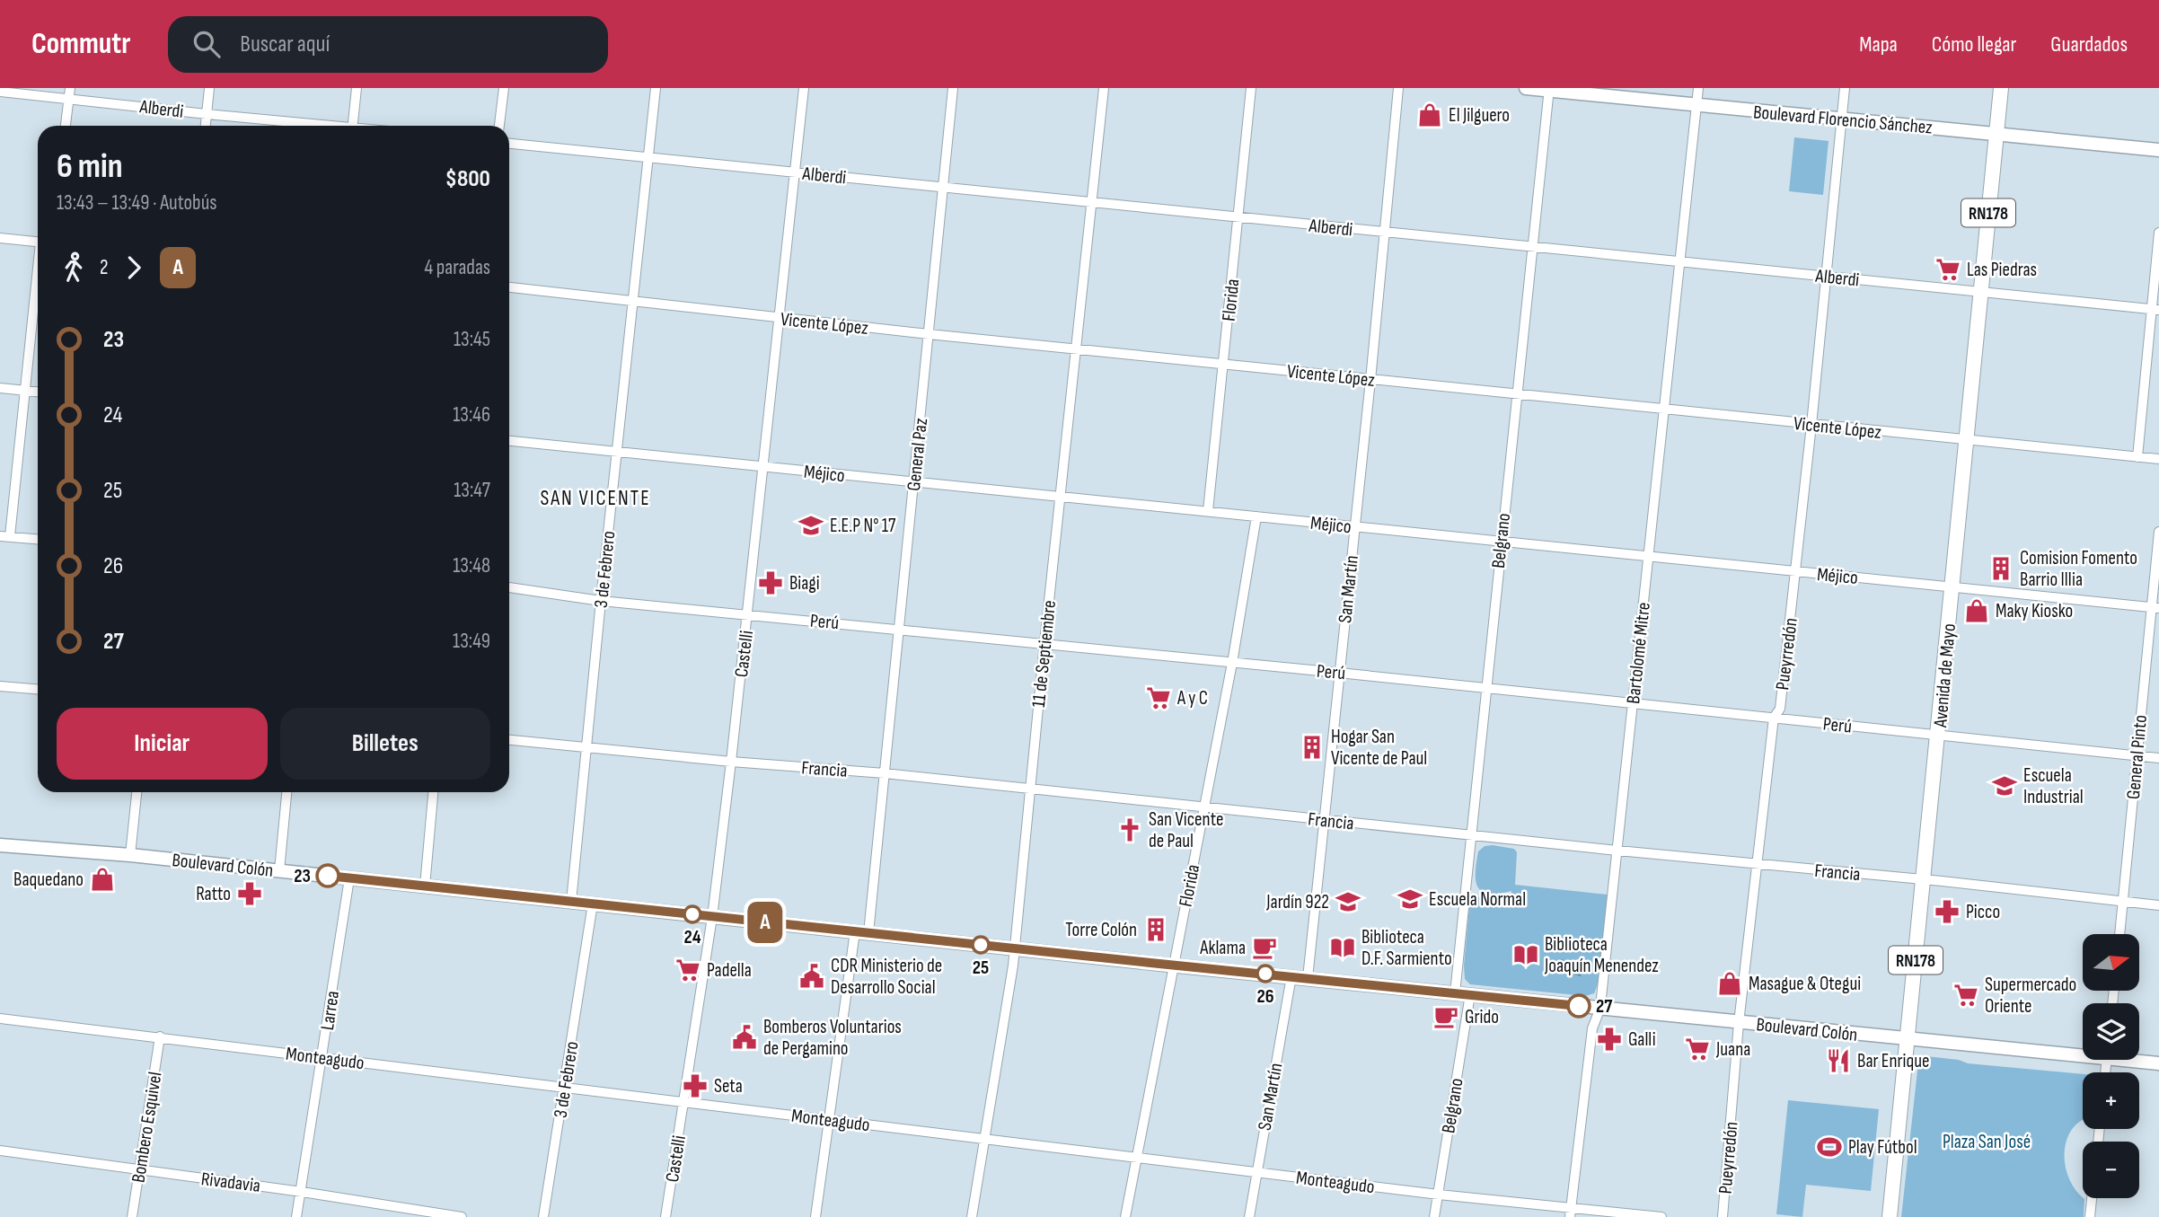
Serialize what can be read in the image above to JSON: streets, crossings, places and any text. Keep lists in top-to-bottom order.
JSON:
{
  "streets": {
    "main road": [
      "Boulevard Florencio Sánchez",
      "RN178",
      "Avenida de Mayo",
      "Boulevard Colón"
    ],
    "street": [
      "Alberdi",
      "Florida",
      "Vicente López",
      "General Paz",
      "Méjico",
      "Belgrano",
      "3 de Febrero",
      "San Martín",
      "Perú",
      "Bartolomé Mitre",
      "Castelli",
      "11 de Septiembre",
      "Pueyrredón",
      "General Pinto",
      "Francia",
      "Larrea",
      "Monteagudo",
      "Bombero Esquivel",
      "Rivadavia"
    ]
  },
  "crossings": [
    ["Alberdi", "Florida"],
    ["Alberdi", "General Paz"],
    ["Alberdi", "Belgrano"],
    ["Alberdi", "3 de Febrero"],
    ["Alberdi", "San Martín"],
    ["Alberdi", "Bartolomé Mitre"],
    ["Alberdi", "Castelli"],
    ["Alberdi", "11 de Septiembre"],
    ["Alberdi", "Pueyrredón"],
    ["Alberdi", "Avenida de Mayo"],
    ["Boulevard Florencio Sánchez", "RN178"],
    ["Boulevard Florencio Sánchez", "Belgrano"],
    ["Boulevard Florencio Sánchez", "Bartolomé Mitre"],
    ["Boulevard Florencio Sánchez", "Pueyrredón"],
    ["Boulevard Florencio Sánchez", "Avenida de Mayo"],
    ["RN178", "Avenida de Mayo"],
    ["Florida", "Vicente López"],
    ["Florida", "Méjico"],
    ["Florida", "Perú"],
    ["Florida", "Francia"],
    ["Florida", "Boulevard Colón"],
    ["Florida", "Monteagudo"],
    ["Vicente López", "General Paz"],
    ["Vicente López", "Belgrano"],
    ["Vicente López", "3 de Febrero"],
    ["Vicente López", "San Martín"],
    ["Vicente López", "Bartolomé Mitre"],
    ["Vicente López", "Castelli"],
    ["Vicente López", "11 de Septiembre"],
    ["Vicente López", "Pueyrredón"],
    ["Vicente López", "Avenida de Mayo"],
    ["General Paz", "Méjico"],
    ["General Paz", "Perú"],
    ["General Paz", "Francia"],
    ["General Paz", "Boulevard Colón"],
    ["Méjico", "Belgrano"],
    ["Méjico", "3 de Febrero"],
    ["Méjico", "San Martín"],
    ["Méjico", "Bartolomé Mitre"],
    ["Méjico", "Castelli"],
    ["Méjico", "11 de Septiembre"],
    ["Méjico", "Pueyrredón"],
    ["Méjico", "Avenida de Mayo"],
    ["Méjico", "General Pinto"],
    ["Belgrano", "Perú"],
    ["Belgrano", "Francia"],
    ["Belgrano", "Boulevard Colón"],
    ["Belgrano", "Monteagudo"],
    ["3 de Febrero", "Perú"],
    ["3 de Febrero", "Francia"],
    ["3 de Febrero", "Boulevard Colón"],
    ["3 de Febrero", "Monteagudo"],
    ["San Martín", "Perú"],
    ["San Martín", "Francia"],
    ["San Martín", "Boulevard Colón"],
    ["San Martín", "Monteagudo"],
    ["Perú", "Bartolomé Mitre"],
    ["Perú", "Castelli"],
    ["Perú", "11 de Septiembre"],
    ["Perú", "Pueyrredón"],
    ["Perú", "Avenida de Mayo"],
    ["Perú", "General Pinto"],
    ["Bartolomé Mitre", "Francia"],
    ["Bartolomé Mitre", "Boulevard Colón"],
    ["Bartolomé Mitre", "Monteagudo"],
    ["Castelli", "Francia"],
    ["Castelli", "Boulevard Colón"],
    ["Castelli", "Monteagudo"],
    ["11 de Septiembre", "Francia"],
    ["11 de Septiembre", "Boulevard Colón"],
    ["11 de Septiembre", "Monteagudo"],
    ["Pueyrredón", "Francia"],
    ["Pueyrredón", "Boulevard Colón"],
    ["Avenida de Mayo", "Francia"],
    ["Avenida de Mayo", "Boulevard Colón"],
    ["General Pinto", "Francia"],
    ["Boulevard Colón", "Larrea"],
    ["Larrea", "Monteagudo"],
    ["Larrea", "Rivadavia"],
    ["Monteagudo", "Bombero Esquivel"],
    ["Bombero Esquivel", "Rivadavia"]
  ],
  "districts": ["SAN VICENTE"],
  "parks": ["Plaza San José"],
  "places": {
    "shop": [
      "El Jilguero",
      "Maky Kiosko",
      "Baquedano",
      "Masague & Otegui"
    ],
    "supermarket": [
      "Las Piedras",
      "A y C",
      "Padella",
      "Supermercado Oriente",
      "Juana"
    ],
    "school or university": [
      "E.E.P N° 17",
      "Escuela Industrial",
      "Escuela Normal",
      "Jardín 922"
    ],
    "building": ["Comision Fomento Barrio Illia", "Hogar San Vicente de Paul", "Torre Colón"],
    "pharmacy": [
      "Biagi",
      "Ratto",
      "Picco",
      "Galli",
      "Seta"
    ],
    "church": ["San Vicente de Paul"],
    "other": [
      "23",
      "24",
      "25",
      "26",
      "27"
    ],
    "cafe": ["Aklama", "Grido"],
    "library": ["Biblioteca D.F. Sarmiento", "Biblioteca Joaquín Menendez"],
    "public building": ["CDR Ministerio de Desarrollo Social", "Bomberos Voluntarios de Pergamino"],
    "restaurant": ["Bar Enrique"],
    "sports": ["Play Fútbol"]
  },
  "lines": ["bus line A"],
  "north": "right",
  "page": {
    "header": "Commutr",
    "search": "Buscar aquí",
    "nav": ["Mapa", "Cómo llegar", "Guardados"],
    "on_map": "A",
    "heading": ["6 min", "13:43 – 13:49 · Autobús", "$800"],
    "legs": ["2", "A", "4 paradas"],
    "list": [
      {
        "name": "23",
        "value": "13:45"
      },
      {
        "name": "24",
        "value": "13:46"
      },
      {
        "name": "25",
        "value": "13:47"
      },
      {
        "name": "26",
        "value": "13:48"
      },
      {
        "name": "27",
        "value": "13:49"
      }
    ],
    "buttons": ["Iniciar", "Billetes"],
    "map_buttons": ["+", "−"]
  }
}
